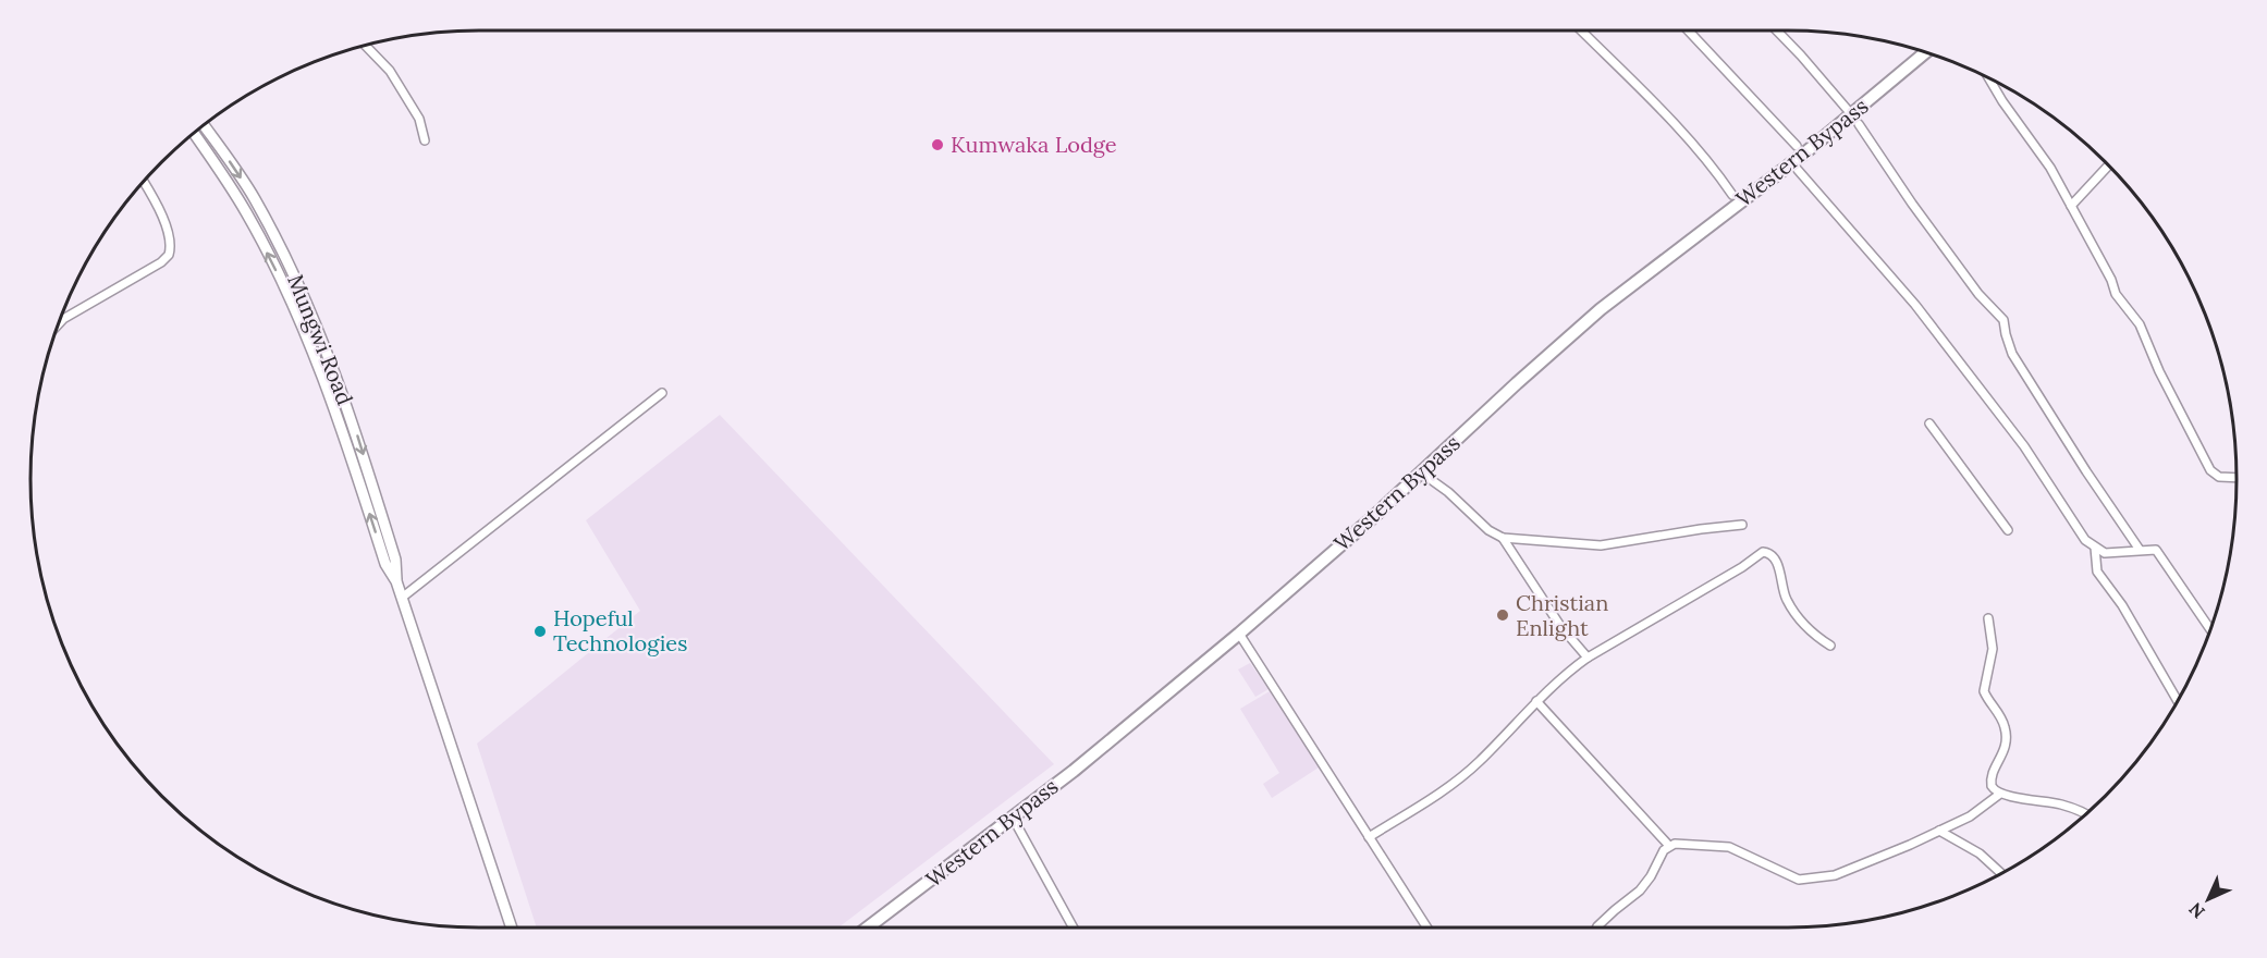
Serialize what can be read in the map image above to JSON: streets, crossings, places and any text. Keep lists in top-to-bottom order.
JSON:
{
  "streets": {
    "main road": ["Western Bypass", "Mungwi Road"]
  },
  "places": ["Kumwaka Lodge", "Christian Enlight", "Hopeful Technologies"],
  "north": "bottom left"
}
